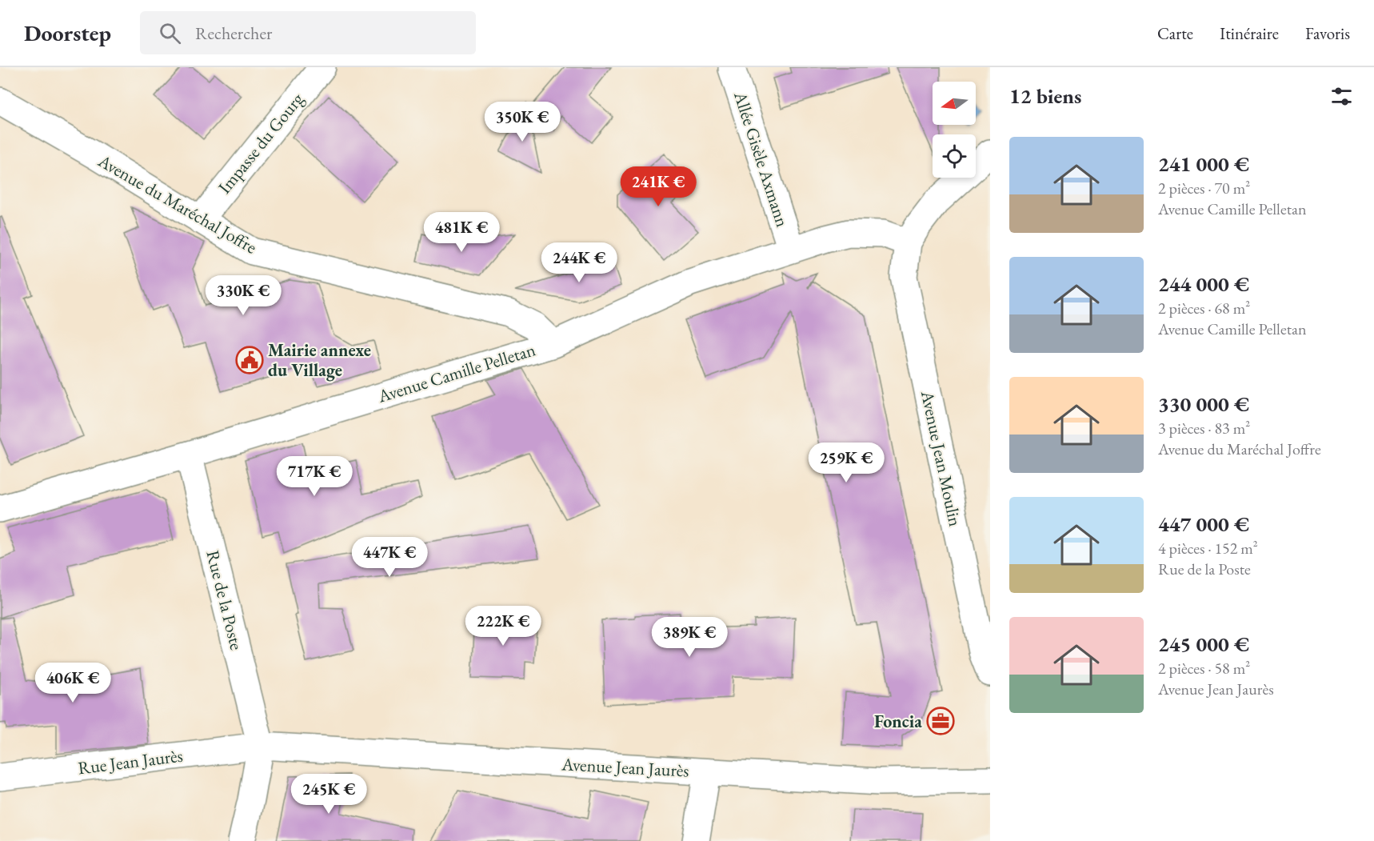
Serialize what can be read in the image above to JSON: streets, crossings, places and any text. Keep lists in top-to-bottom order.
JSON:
{
  "streets": {
    "street": [
      "Impasse du Gourg",
      "Allée Gisèle Axmann",
      "Avenue du Maréchal Joffre",
      "Avenue Camille Pelletan",
      "Avenue Jean Moulin",
      "Rue de la Poste",
      "Rue Jean Jaurès",
      "Avenue Jean Jaurès"
    ]
  },
  "crossings": [
    ["Impasse du Gourg", "Avenue du Maréchal Joffre"],
    ["Allée Gisèle Axmann", "Avenue Camille Pelletan"],
    ["Avenue du Maréchal Joffre", "Avenue Camille Pelletan"],
    ["Avenue Camille Pelletan", "Avenue Jean Moulin"],
    ["Avenue Camille Pelletan", "Rue de la Poste"],
    ["Rue de la Poste", "Rue Jean Jaurès"],
    ["Rue de la Poste", "Avenue Jean Jaurès"],
    ["Rue Jean Jaurès", "Avenue Jean Jaurès"]
  ],
  "places": {
    "public building": ["Mairie annexe du Village"],
    "office": ["Foncia"]
  },
  "north": "left",
  "page": {
    "header": "Doorstep",
    "search": "Rechercher",
    "nav": ["Carte", "Itinéraire", "Favoris"],
    "heading": "12 biens",
    "price": [
      "350K €",
      "241K €",
      "481K €",
      "244K €",
      "330K €",
      "259K €",
      "717K €",
      "447K €",
      "222K €",
      "389K €",
      "406K €",
      "245K €"
    ],
    "list": [
      {
        "name": "241 000 €",
        "note": "2 pièces · 70 m² · Avenue Camille Pelletan"
      },
      {
        "name": "244 000 €",
        "note": "2 pièces · 68 m² · Avenue Camille Pelletan"
      },
      {
        "name": "330 000 €",
        "note": "3 pièces · 83 m² · Avenue du Maréchal Joffre"
      },
      {
        "name": "447 000 €",
        "note": "4 pièces · 152 m² · Rue de la Poste"
      },
      {
        "name": "245 000 €",
        "note": "2 pièces · 58 m² · Avenue Jean Jaurès"
      }
    ]
  }
}
